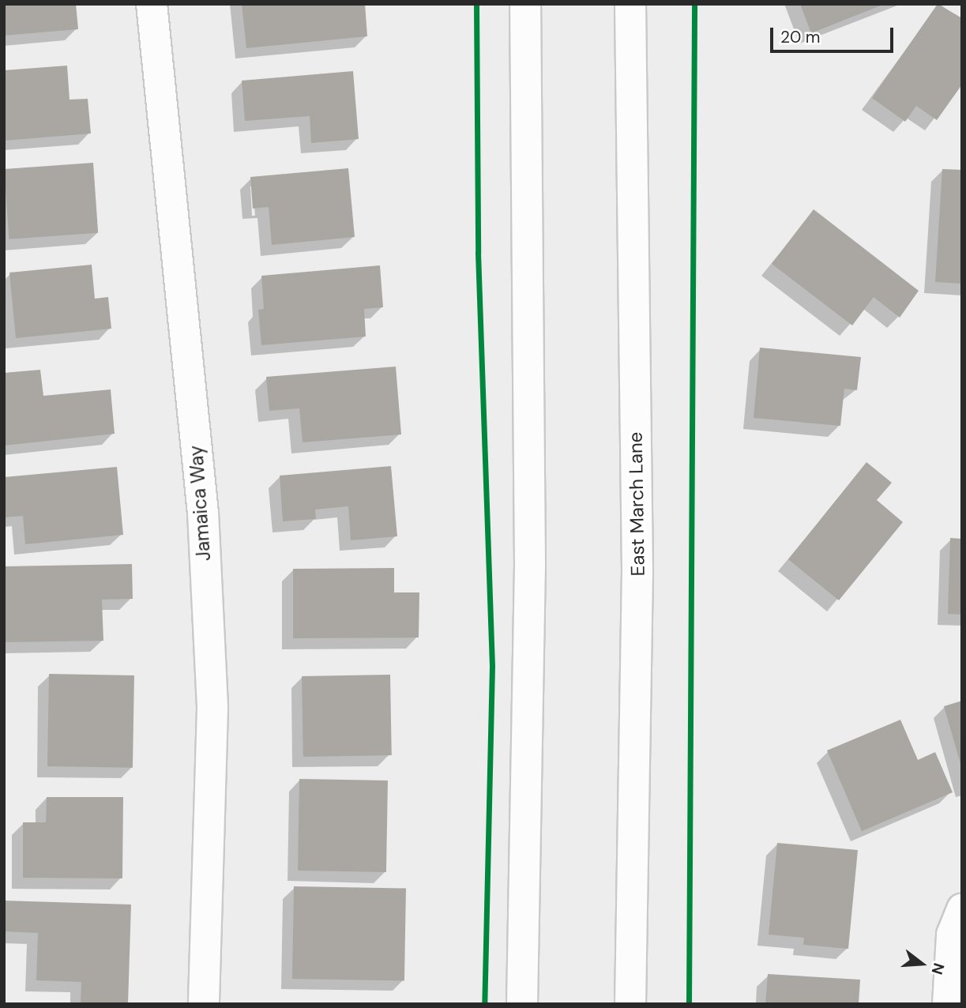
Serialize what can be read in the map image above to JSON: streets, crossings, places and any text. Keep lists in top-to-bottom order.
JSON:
{
  "streets": {
    "main road": ["Jamaica Way", "East March Lane"]
  },
  "scale_bar": "20 m",
  "north": "right"
}
